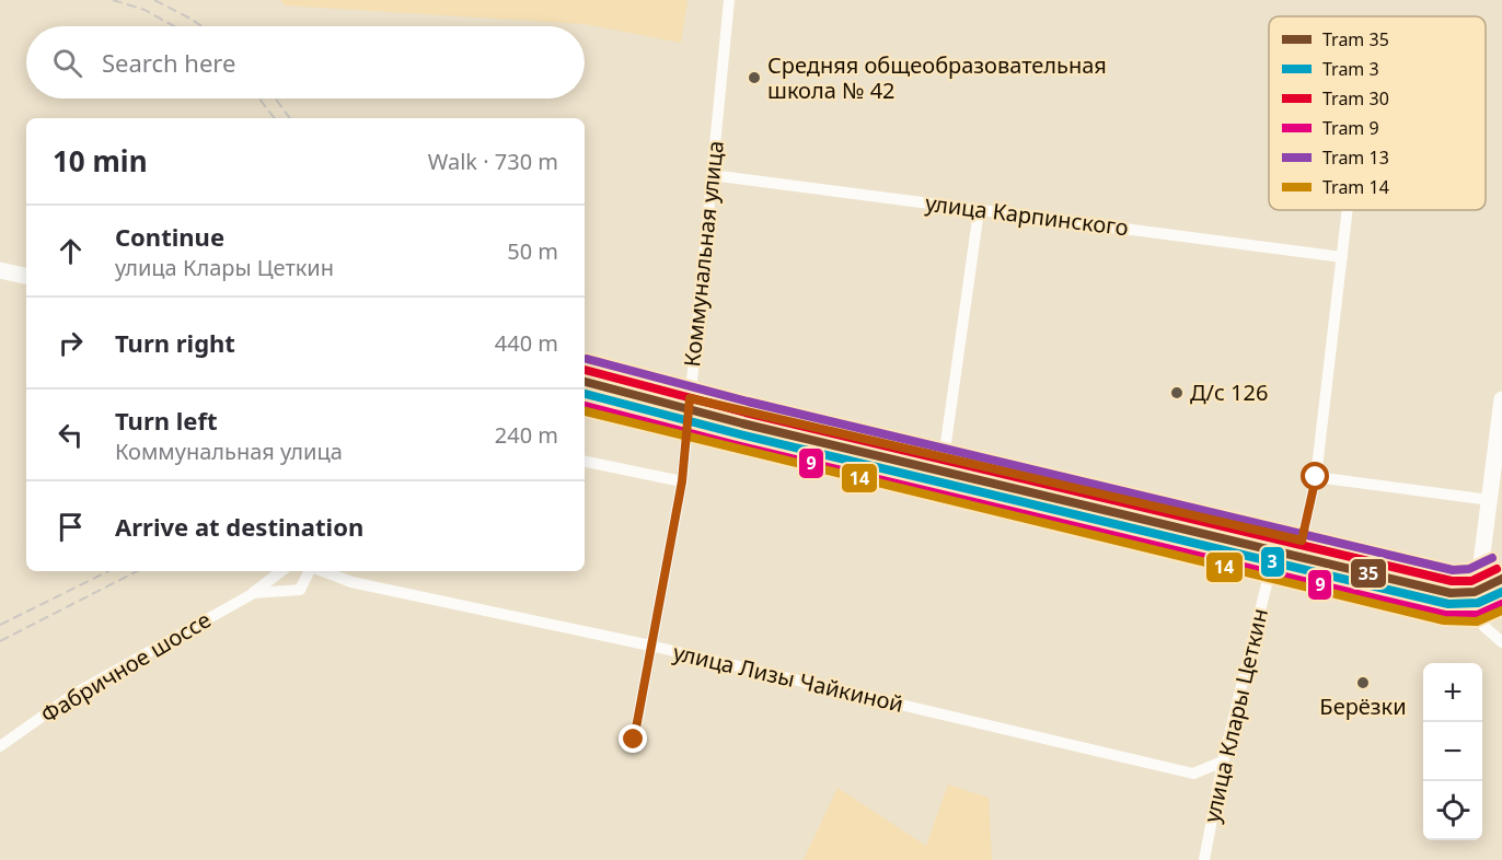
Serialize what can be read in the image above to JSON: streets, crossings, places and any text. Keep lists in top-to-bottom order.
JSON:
{
  "streets": {
    "street": [
      "улица Карпинского",
      "Коммунальная улица",
      "Фабричное шоссе",
      "улица Лизы Чайкиной",
      "улица Клары Цеткин"
    ]
  },
  "crossings": [
    ["улица Карпинского", "Коммунальная улица"],
    ["Коммунальная улица", "улица Лизы Чайкиной"],
    ["улица Лизы Чайкиной", "улица Клары Цеткин"]
  ],
  "places": ["Средняя общеобразовательная школа № 42", "Д/с 126", "Берёзки"],
  "lines": [
    "tram line 13",
    "tram line 30",
    "tram line 35",
    "tram line 3",
    "tram line 9",
    "tram line 14"
  ],
  "legend": [
    "Tram 35",
    "Tram 3",
    "Tram 30",
    "Tram 9",
    "Tram 13",
    "Tram 14"
  ],
  "page": {
    "search": "Search here",
    "heading": ["10 min", "Walk · 730 m"],
    "list": [
      ["Continue", "улица Клары Цеткин", "50 m"],
      ["Turn right", "440 m"],
      ["Turn left", "Коммунальная улица", "240 m"],
      "Arrive at destination"
    ],
    "map_buttons": ["+", "−"]
  }
}
